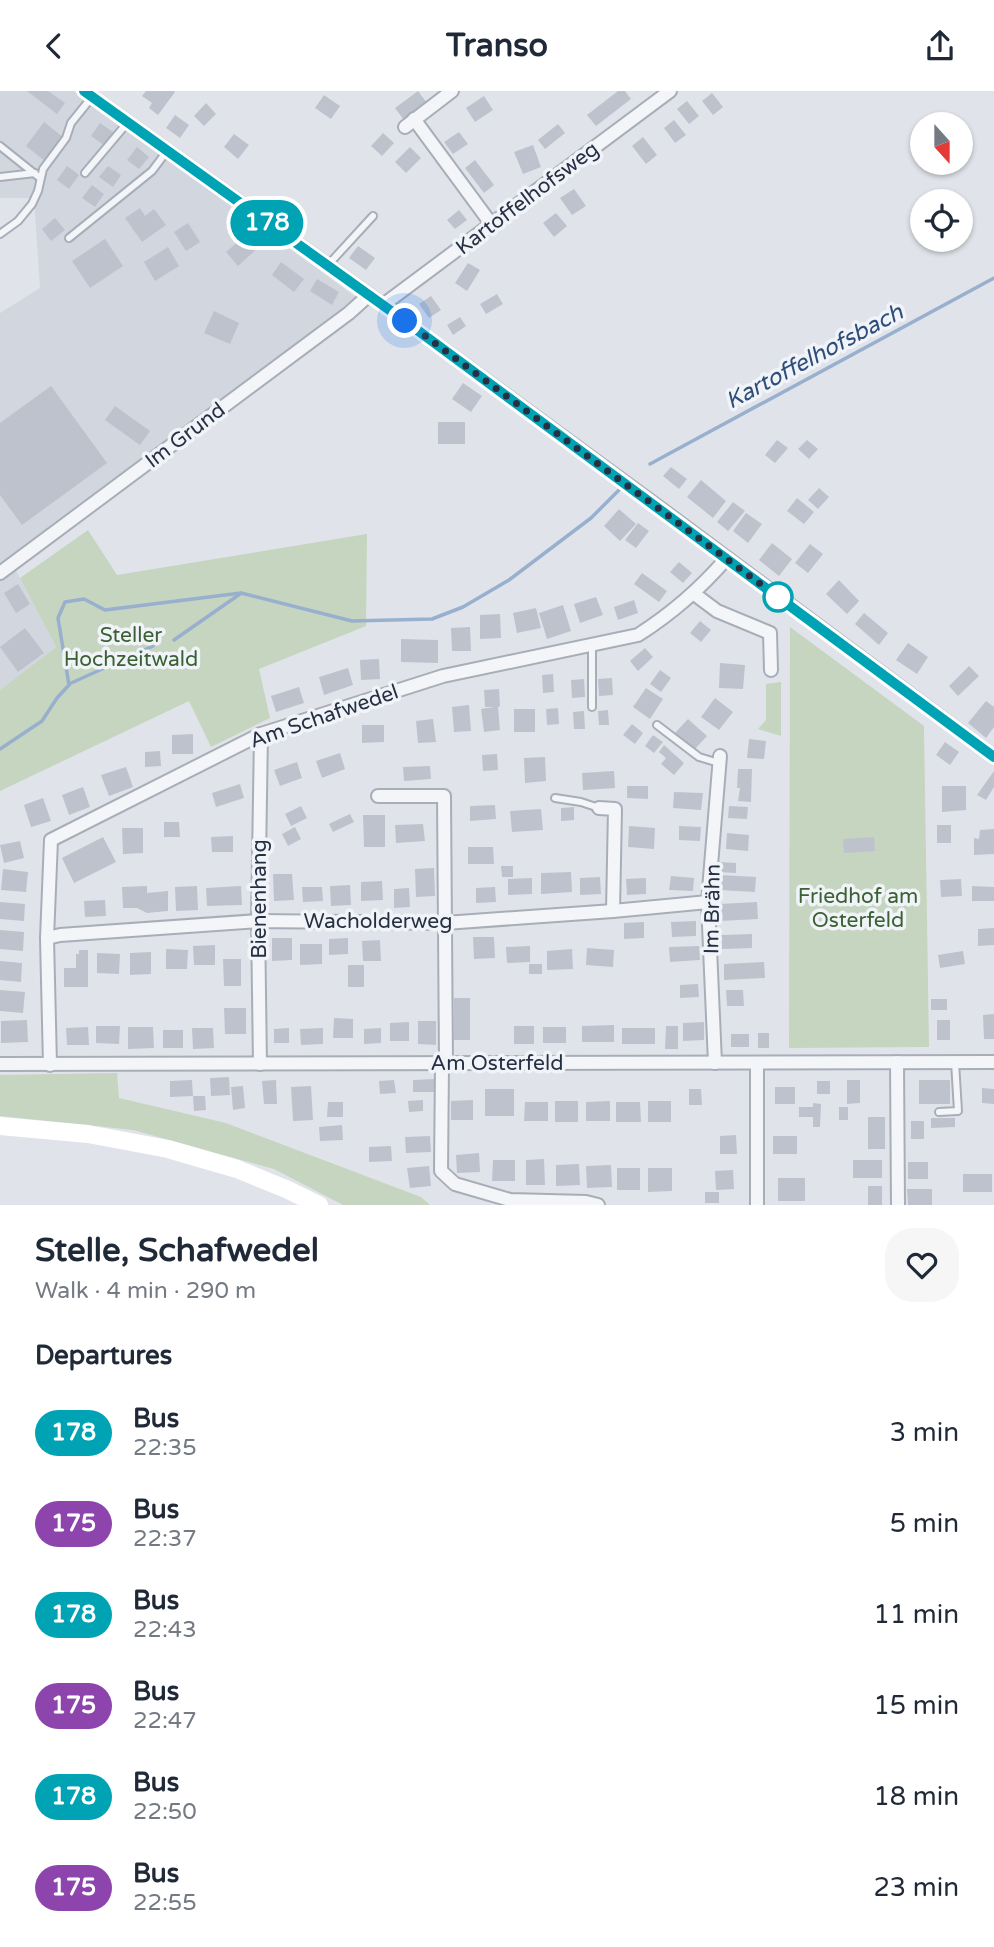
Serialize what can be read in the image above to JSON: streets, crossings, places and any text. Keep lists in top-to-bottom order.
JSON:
{
  "streets": {
    "street": [
      "Kartoffelhofsweg",
      "Im Grund",
      "Am Schafwedel",
      "Bienenhang",
      "Im Brähn",
      "Wacholderweg",
      "Am Osterfeld"
    ]
  },
  "crossings": [
    ["Am Schafwedel", "Bienenhang"],
    ["Am Schafwedel", "Wacholderweg"],
    ["Am Schafwedel", "Am Osterfeld"],
    ["Bienenhang", "Wacholderweg"],
    ["Bienenhang", "Am Osterfeld"],
    ["Im Brähn", "Wacholderweg"],
    ["Im Brähn", "Am Osterfeld"]
  ],
  "water": ["Kartoffelhofsbach"],
  "parks": ["Steller Hochzeitwald", "Friedhof am Osterfeld"],
  "lines": ["bus line 178"],
  "north": "bottom",
  "page": {
    "header": "Transo",
    "on_map": "178",
    "heading": [
      ["Stelle, Schafwedel", "Walk · 4 min · 290 m"],
      "Departures"
    ],
    "list": [
      {
        "mark": "178",
        "name": "Bus",
        "note": "22:35",
        "value": "3 min"
      },
      {
        "mark": "175",
        "name": "Bus",
        "note": "22:37",
        "value": "5 min"
      },
      {
        "mark": "178",
        "name": "Bus",
        "note": "22:43",
        "value": "11 min"
      },
      {
        "mark": "175",
        "name": "Bus",
        "note": "22:47",
        "value": "15 min"
      },
      {
        "mark": "178",
        "name": "Bus",
        "note": "22:50",
        "value": "18 min"
      },
      {
        "mark": "175",
        "name": "Bus",
        "note": "22:55",
        "value": "23 min"
      }
    ]
  }
}
